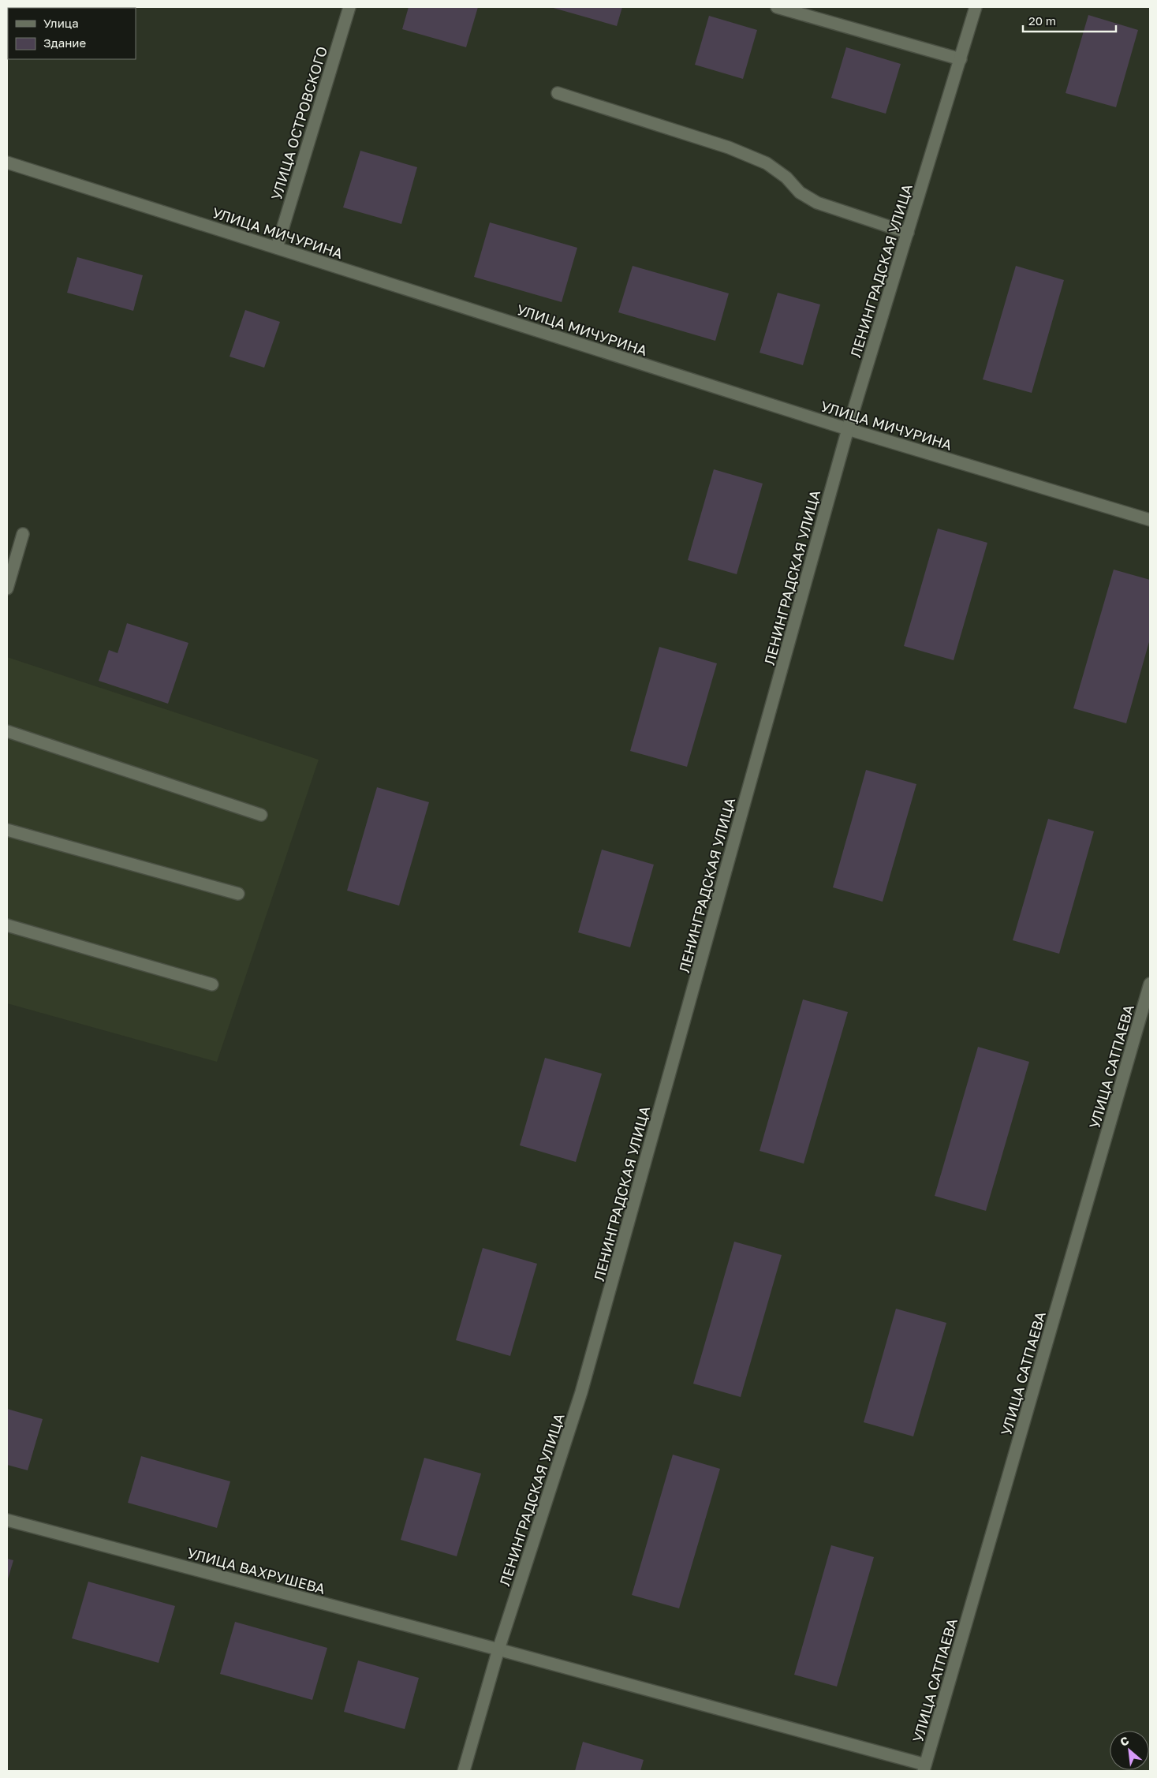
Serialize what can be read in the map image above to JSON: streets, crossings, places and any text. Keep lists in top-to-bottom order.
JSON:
{
  "streets": {
    "street": [
      "УЛИЦА ОСТРОВСКОГО",
      "УЛИЦА МИЧУРИНА",
      "ЛЕНИНГРАДСКАЯ УЛИЦА",
      "УЛИЦА САТПАЕВА",
      "УЛИЦА ВАХРУШЕВА"
    ]
  },
  "crossings": [
    ["УЛИЦА ОСТРОВСКОГО", "УЛИЦА МИЧУРИНА"],
    ["УЛИЦА МИЧУРИНА", "ЛЕНИНГРАДСКАЯ УЛИЦА"],
    ["ЛЕНИНГРАДСКАЯ УЛИЦА", "УЛИЦА ВАХРУШЕВА"],
    ["УЛИЦА САТПАЕВА", "УЛИЦА ВАХРУШЕВА"]
  ],
  "legend": ["Улица", "Здание"],
  "scale_bar": "20 m",
  "north": "top left"
}
